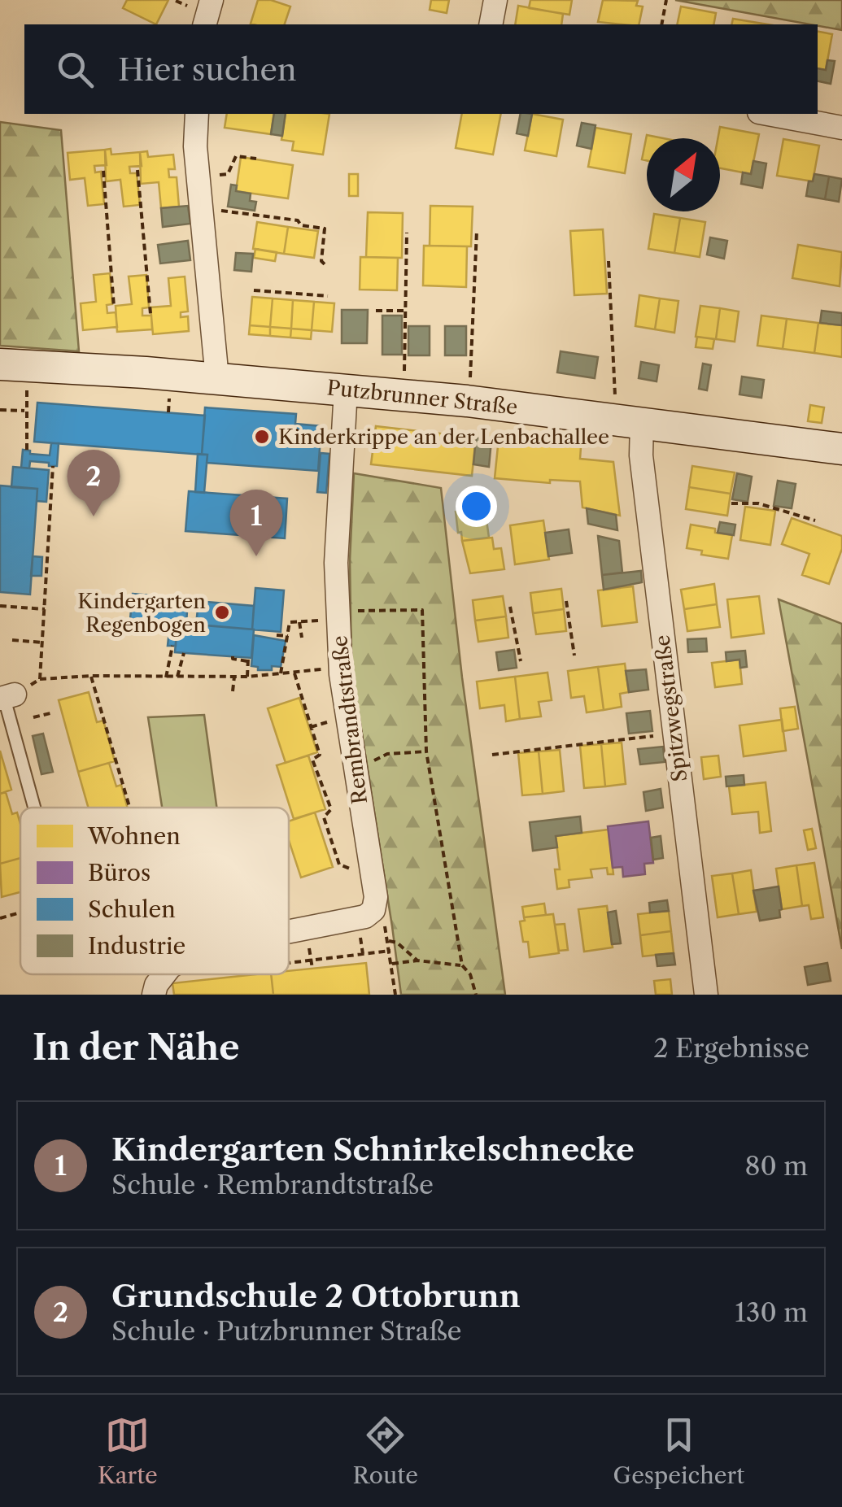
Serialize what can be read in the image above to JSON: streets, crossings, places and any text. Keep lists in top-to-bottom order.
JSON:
{
  "streets": {
    "main road": ["Putzbrunner Straße"],
    "street": ["Spitzwegstraße", "Rembrandtstraße"]
  },
  "crossings": [
    ["Putzbrunner Straße", "Spitzwegstraße"],
    ["Putzbrunner Straße", "Rembrandtstraße"]
  ],
  "places": ["Kinderkrippe an der Lenbachallee", "Kindergarten Regenbogen"],
  "legend": [
    "Wohnen",
    "Büros",
    "Schulen",
    "Industrie"
  ],
  "north": "top right",
  "page": {
    "search": "Hier suchen",
    "pins": ["2", "1"],
    "heading": ["In der Nähe", "2 Ergebnisse"],
    "list": [
      {
        "mark": "1",
        "name": "Kindergarten Schnirkelschnecke",
        "note": "Schule · Rembrandtstraße",
        "value": "80 m"
      },
      {
        "mark": "2",
        "name": "Grundschule 2 Ottobrunn",
        "note": "Schule · Putzbrunner Straße",
        "value": "130 m"
      }
    ],
    "nav": ["Karte", "Route", "Gespeichert"]
  }
}
